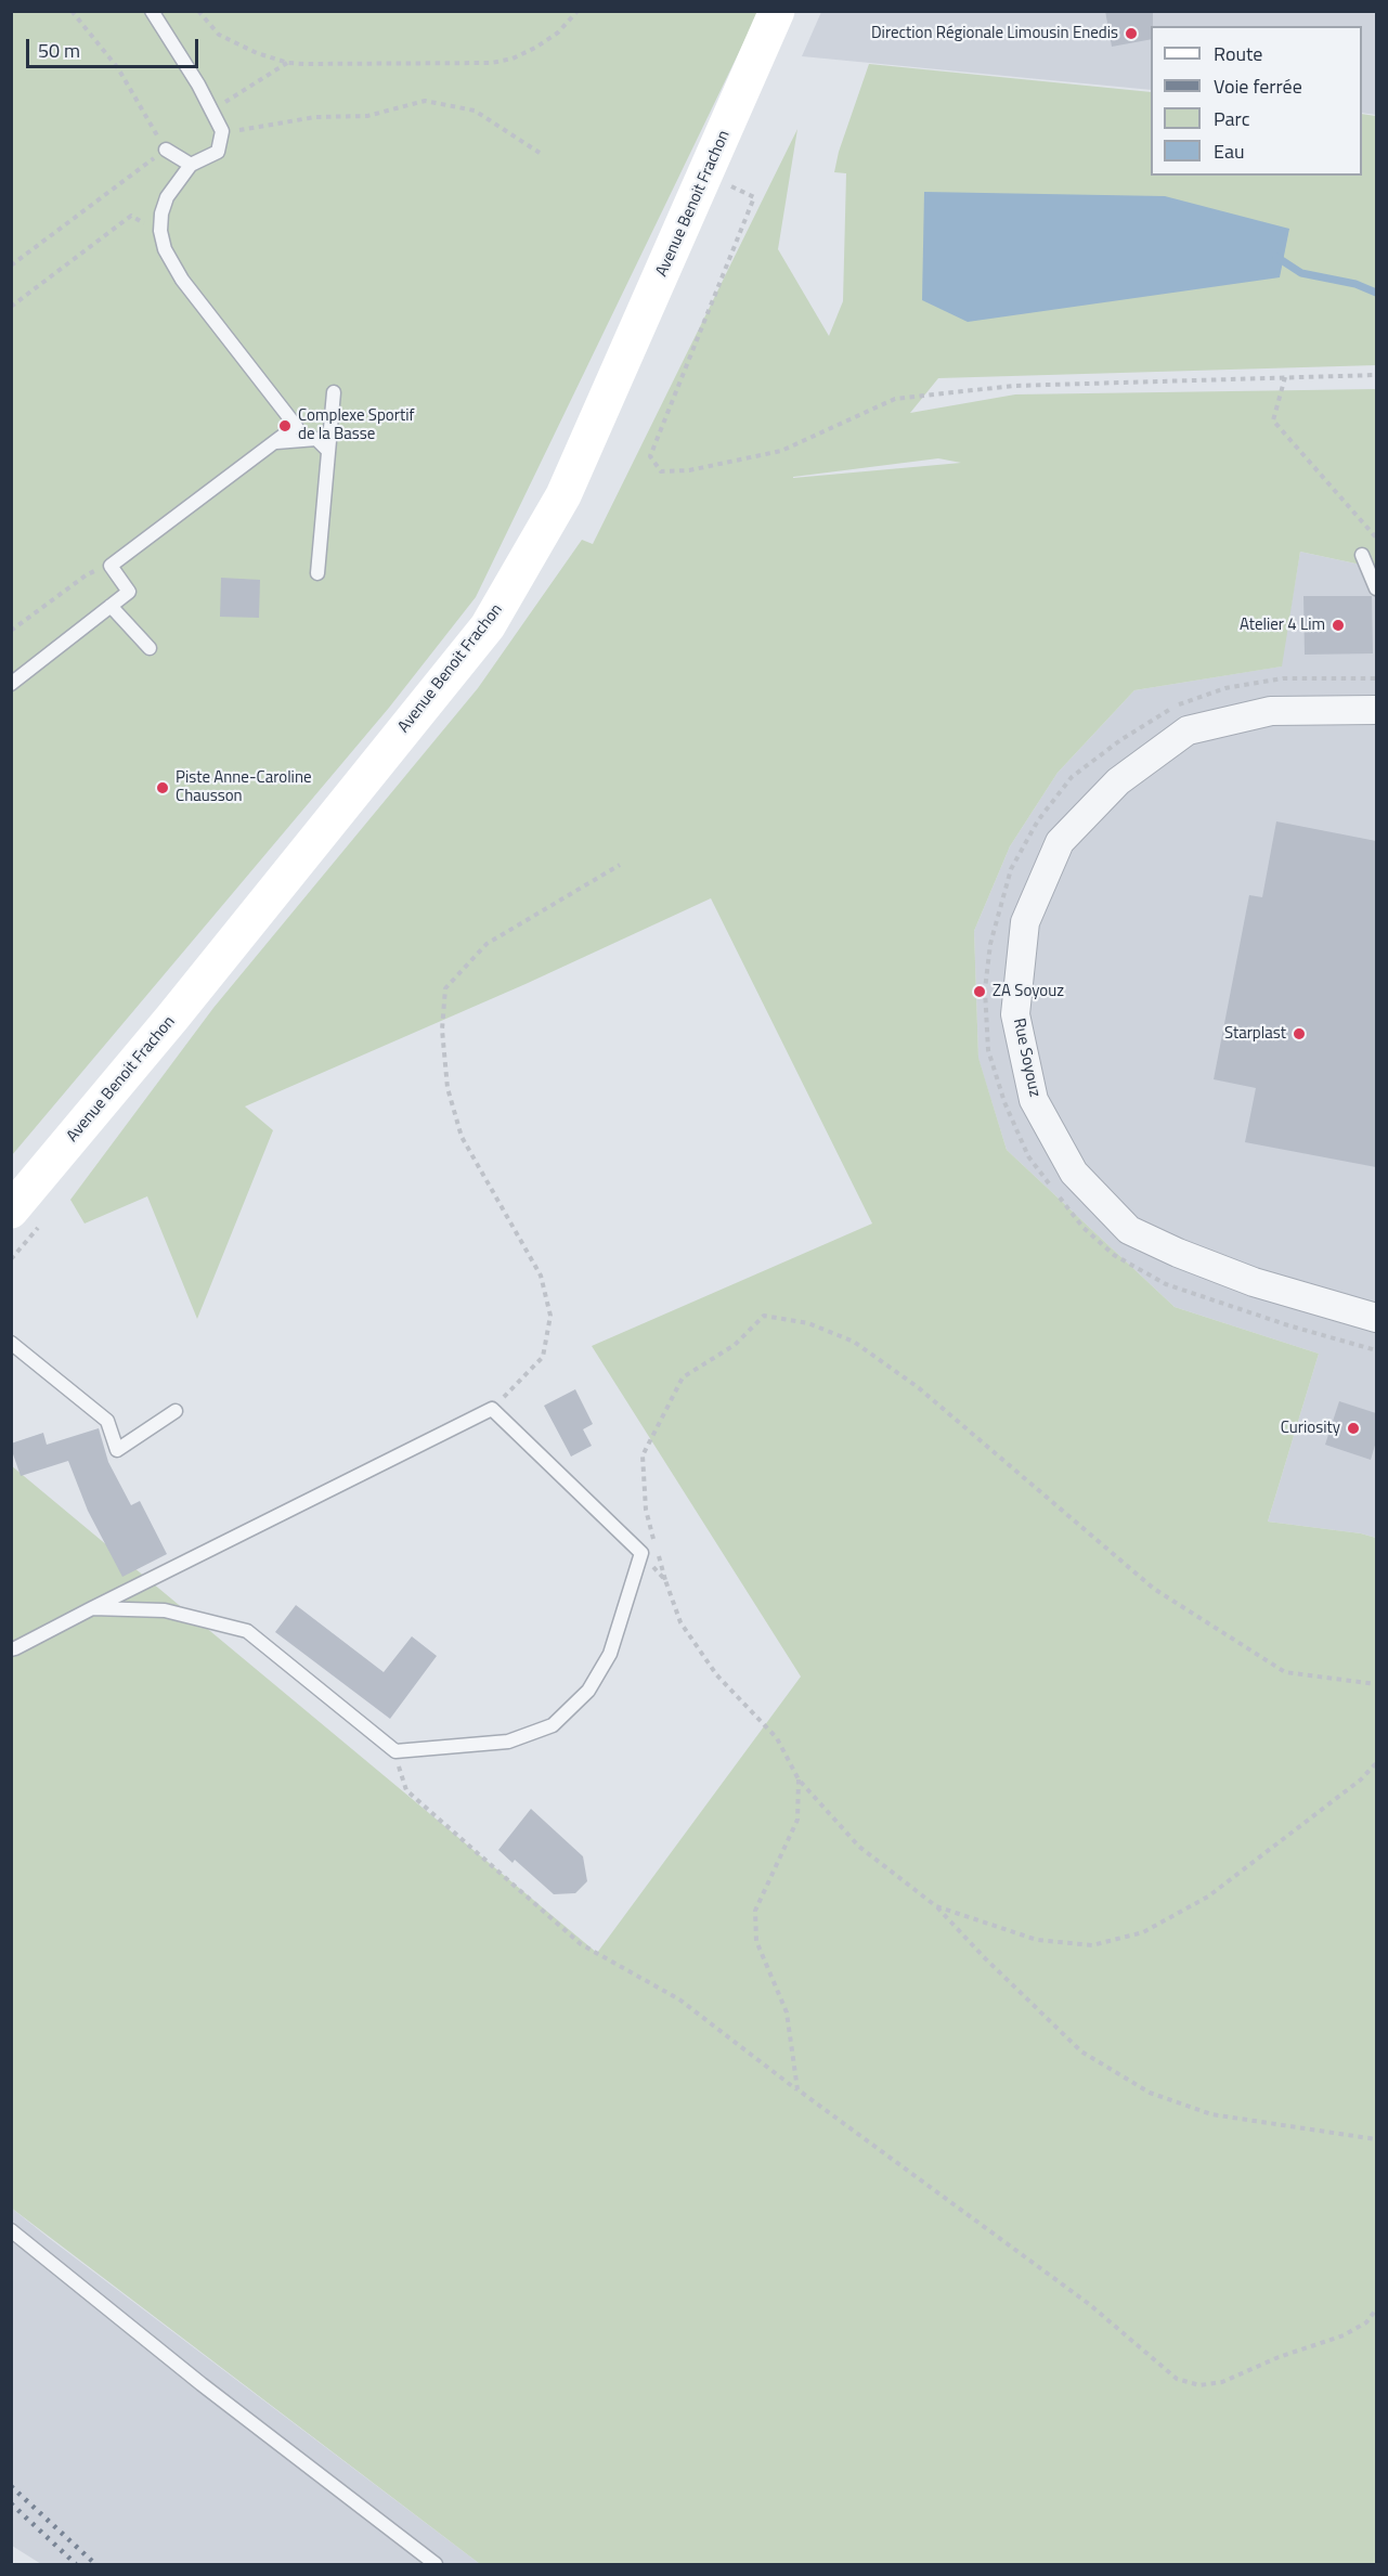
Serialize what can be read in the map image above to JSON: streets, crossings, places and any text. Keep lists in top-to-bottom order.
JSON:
{
  "streets": {
    "main road": ["Avenue Benoit Frachon"],
    "street": ["Rue Soyouz"]
  },
  "places": [
    "Direction Régionale Limousin Enedis",
    "Complexe Sportif de la Basse",
    "Atelier 4 Lim",
    "Piste Anne-Caroline Chausson",
    "ZA Soyouz",
    "Starplast",
    "Curiosity"
  ],
  "legend": [
    "Route",
    "Voie ferrée",
    "Parc",
    "Eau"
  ],
  "scale_bar": "50 m"
}
